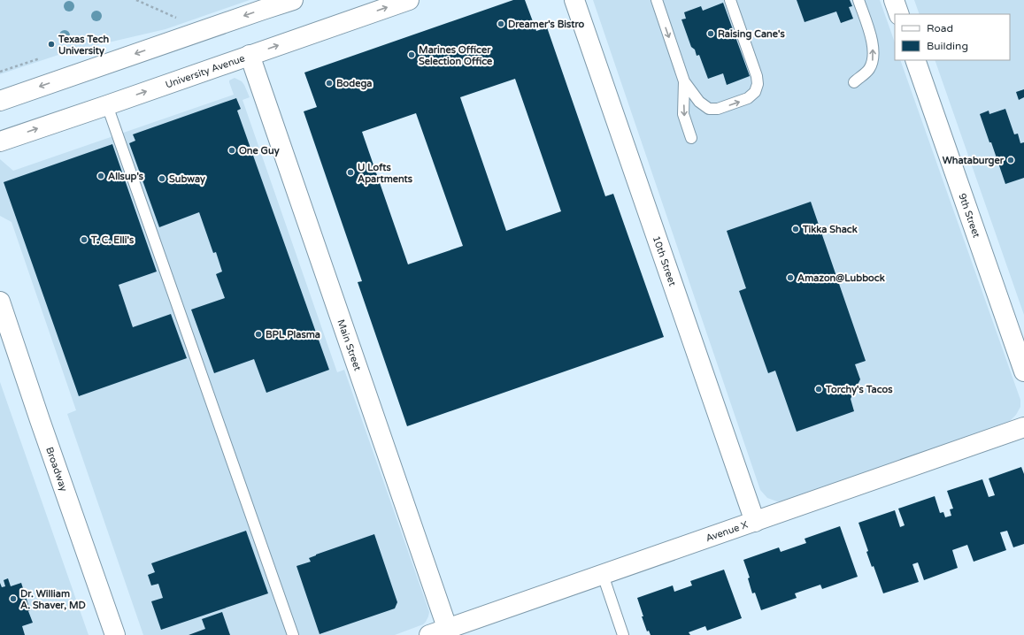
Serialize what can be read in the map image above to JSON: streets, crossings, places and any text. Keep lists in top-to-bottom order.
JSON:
{
  "streets": {
    "street": [
      "University Avenue",
      "9th Street",
      "10th Street",
      "Main Street",
      "Broadway",
      "Avenue X"
    ]
  },
  "crossings": [
    ["University Avenue", "Main Street"],
    ["10th Street", "Avenue X"],
    ["Main Street", "Avenue X"]
  ],
  "places": [
    "Dreamer's Bistro",
    "Raising Cane's",
    "Texas Tech University",
    "Marines Officer Selection Office",
    "Bodega",
    "One Guy",
    "Whataburger",
    "U Lofts Apartments",
    "Allsup's",
    "Subway",
    "Tikka Shack",
    "T. C. Elli's",
    "Amazon@Lubbock",
    "BPL Plasma",
    "Torchy's Tacos",
    "Dr. William A. Shaver, MD"
  ],
  "legend": ["Road", "Building"]
}
